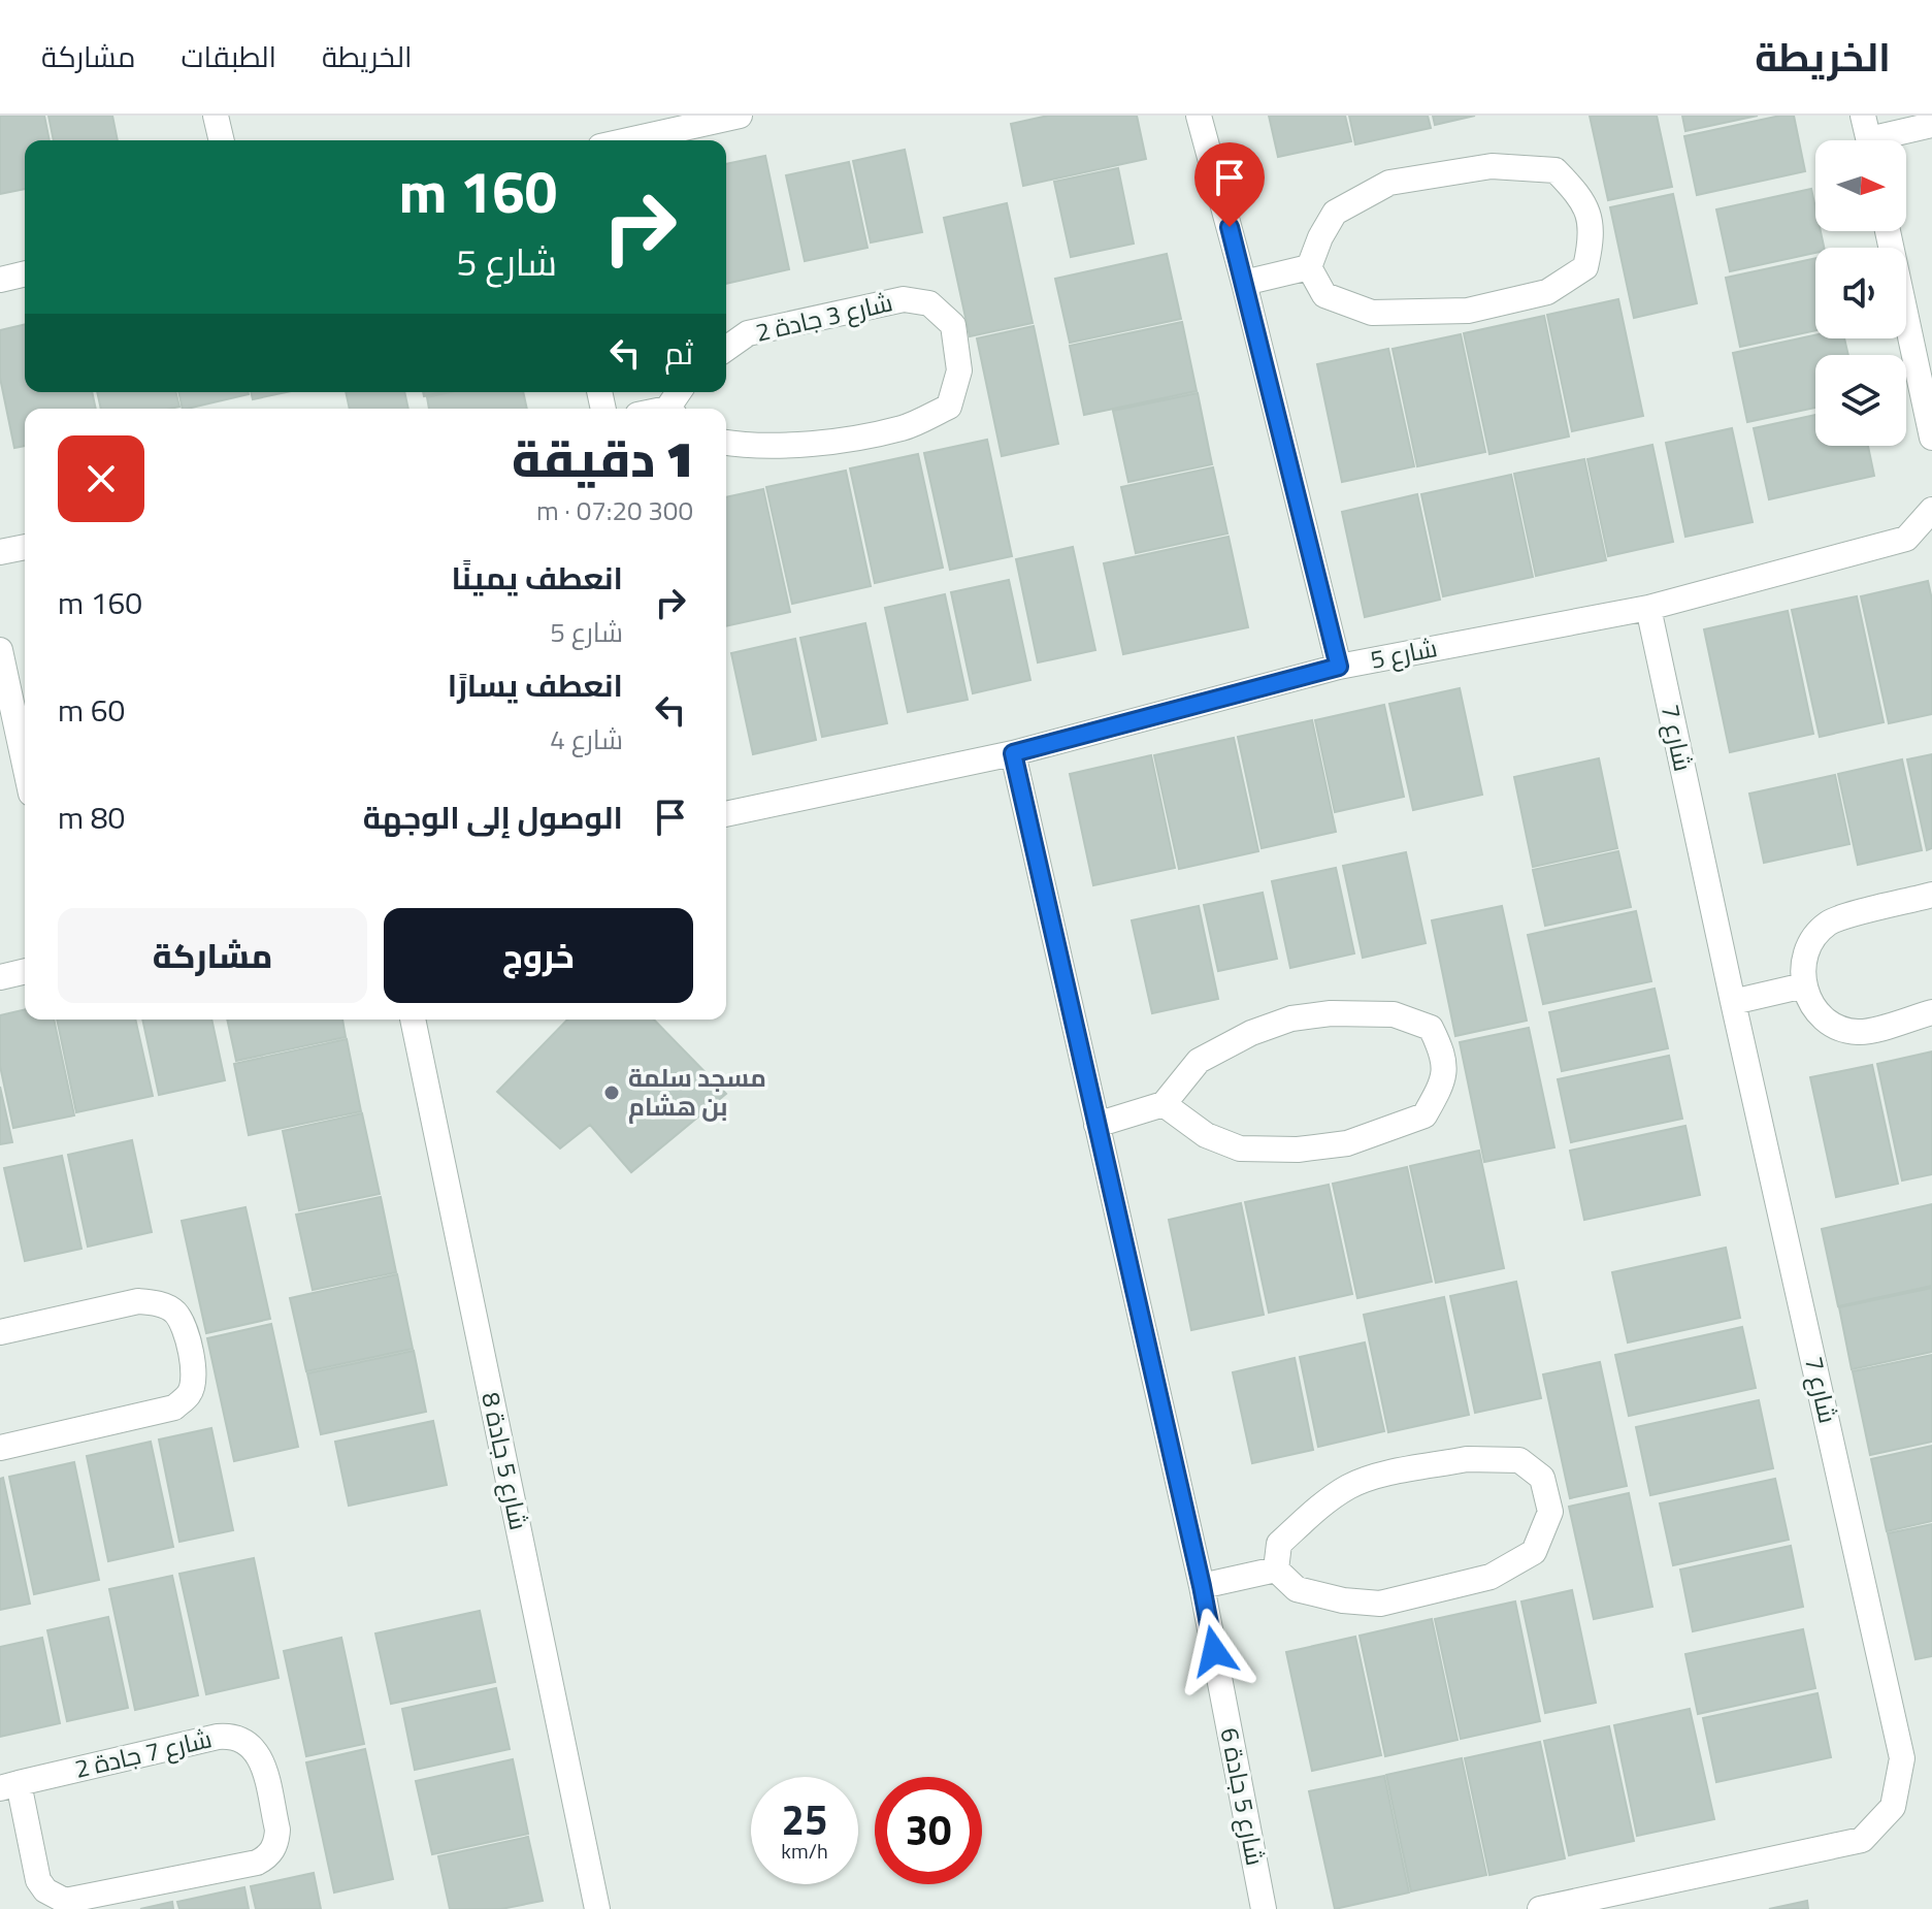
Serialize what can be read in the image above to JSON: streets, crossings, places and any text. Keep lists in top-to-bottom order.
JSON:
{
  "streets": {
    "street": [
      "شارع 3 جادة 2",
      "شارع 5",
      "شارع 7",
      "شارع 5 جادة 8",
      "شارع 7 جادة 2",
      "شارع 5 جادة 6"
    ]
  },
  "crossings": [
    ["شارع 5", "شارع 7"],
    ["شارع 5", "شارع 5 جادة 6"]
  ],
  "places": ["مسجد سلمة بن هشام"],
  "north": "right",
  "page": {
    "header": "الخريطة",
    "nav": ["الخريطة", "الطبقات", "مشاركة"],
    "turn": ["160 m", "شارع 5"],
    "then": "ثم",
    "heading": ["1 دقيقة", "300 m · 07:20"],
    "list": [
      {
        "name": "انعطف يمينًا",
        "note": "شارع 5",
        "value": "160 m"
      },
      {
        "name": "انعطف يسارًا",
        "note": "شارع 4",
        "value": "60 m"
      },
      {
        "name": "الوصول إلى الوجهة",
        "value": "80 m"
      }
    ],
    "buttons": ["خروج", "مشاركة"],
    "speed": "25 km/h",
    "limit": "30"
  }
}
